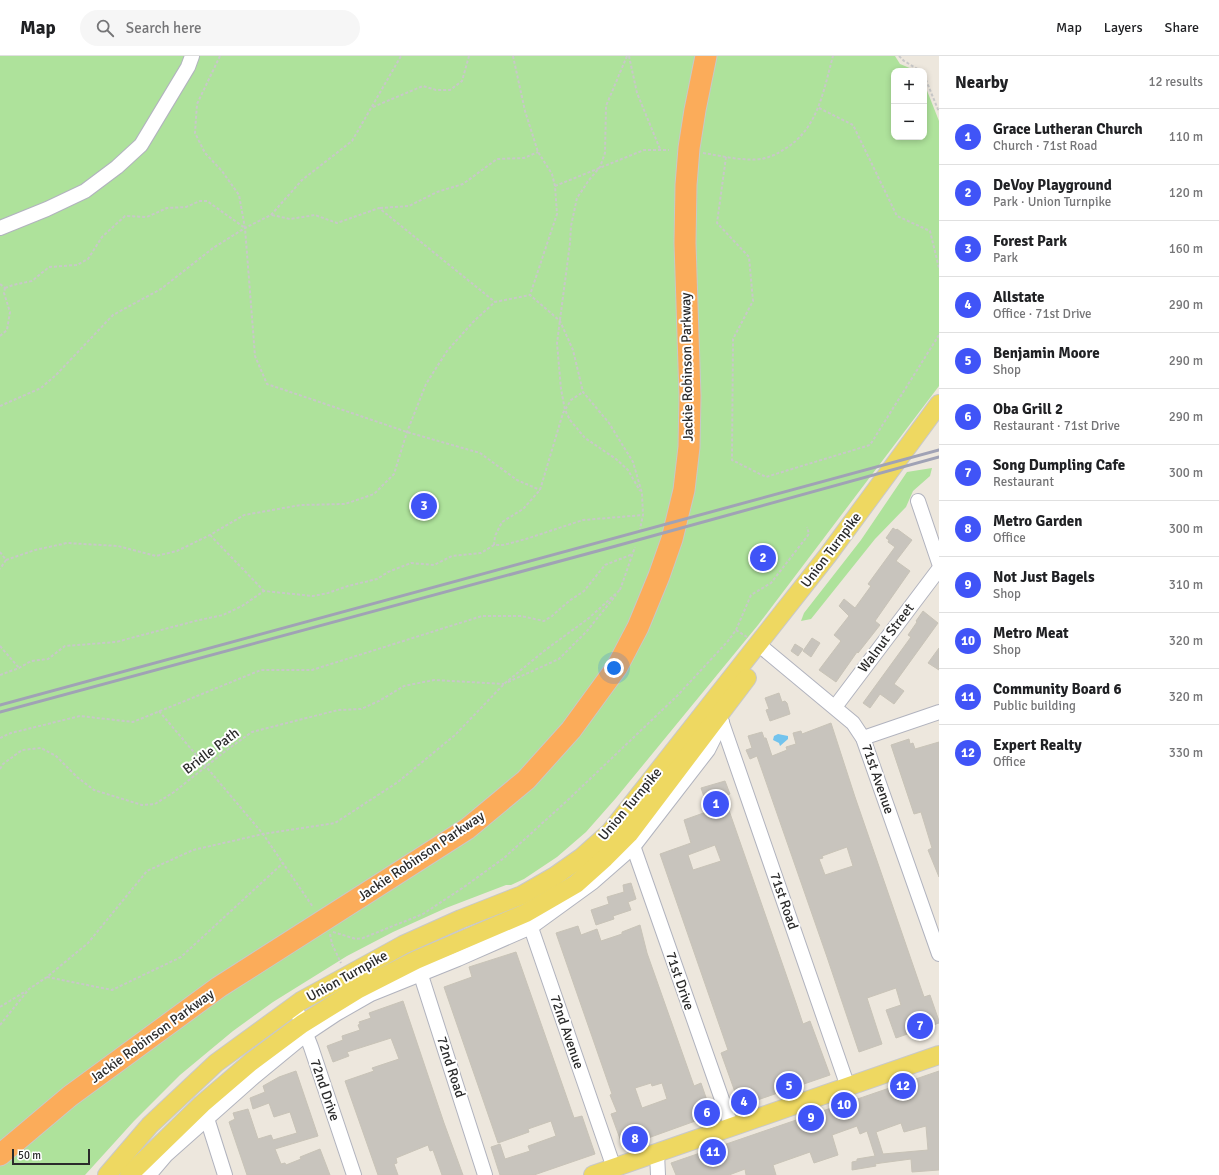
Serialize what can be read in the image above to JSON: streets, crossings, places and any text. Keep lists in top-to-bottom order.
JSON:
{
  "streets": {
    "highway": ["Jackie Robinson Parkway"],
    "main road": ["Union Turnpike"],
    "street": [
      "Walnut Street",
      "71st Avenue",
      "71st Road",
      "71st Drive",
      "72nd Avenue",
      "72nd Road",
      "72nd Drive"
    ],
    "path": ["Bridle Path"]
  },
  "crossings": [
    ["Union Turnpike", "71st Avenue"],
    ["Union Turnpike", "71st Road"],
    ["Union Turnpike", "71st Drive"],
    ["Union Turnpike", "72nd Avenue"],
    ["Union Turnpike", "72nd Road"],
    ["Union Turnpike", "72nd Drive"],
    ["Walnut Street", "71st Avenue"]
  ],
  "scale_bar": "50 m",
  "page": {
    "header": "Map",
    "search": "Search here",
    "nav": ["Map", "Layers", "Share"],
    "heading": ["Nearby", "12 results"],
    "map_buttons": ["+", "−"],
    "list": [
      {
        "mark": "1",
        "name": "Grace Lutheran Church",
        "note": "Church · 71st Road",
        "value": "110 m"
      },
      {
        "mark": "2",
        "name": "DeVoy Playground",
        "note": "Park · Union Turnpike",
        "value": "120 m"
      },
      {
        "mark": "3",
        "name": "Forest Park",
        "note": "Park",
        "value": "160 m"
      },
      {
        "mark": "4",
        "name": "Allstate",
        "note": "Office · 71st Drive",
        "value": "290 m"
      },
      {
        "mark": "5",
        "name": "Benjamin Moore",
        "note": "Shop",
        "value": "290 m"
      },
      {
        "mark": "6",
        "name": "Oba Grill 2",
        "note": "Restaurant · 71st Drive",
        "value": "290 m"
      },
      {
        "mark": "7",
        "name": "Song Dumpling Cafe",
        "note": "Restaurant",
        "value": "300 m"
      },
      {
        "mark": "8",
        "name": "Metro Garden",
        "note": "Office",
        "value": "300 m"
      },
      {
        "mark": "9",
        "name": "Not Just Bagels",
        "note": "Shop",
        "value": "310 m"
      },
      {
        "mark": "10",
        "name": "Metro Meat",
        "note": "Shop",
        "value": "320 m"
      },
      {
        "mark": "11",
        "name": "Community Board 6",
        "note": "Public building",
        "value": "320 m"
      },
      {
        "mark": "12",
        "name": "Expert Realty",
        "note": "Office",
        "value": "330 m"
      }
    ],
    "pins": [
      "3",
      "2",
      "1",
      "7",
      "5",
      "12",
      "4",
      "10",
      "6",
      "9",
      "8",
      "11"
    ],
    "scale": "50 m"
  }
}
